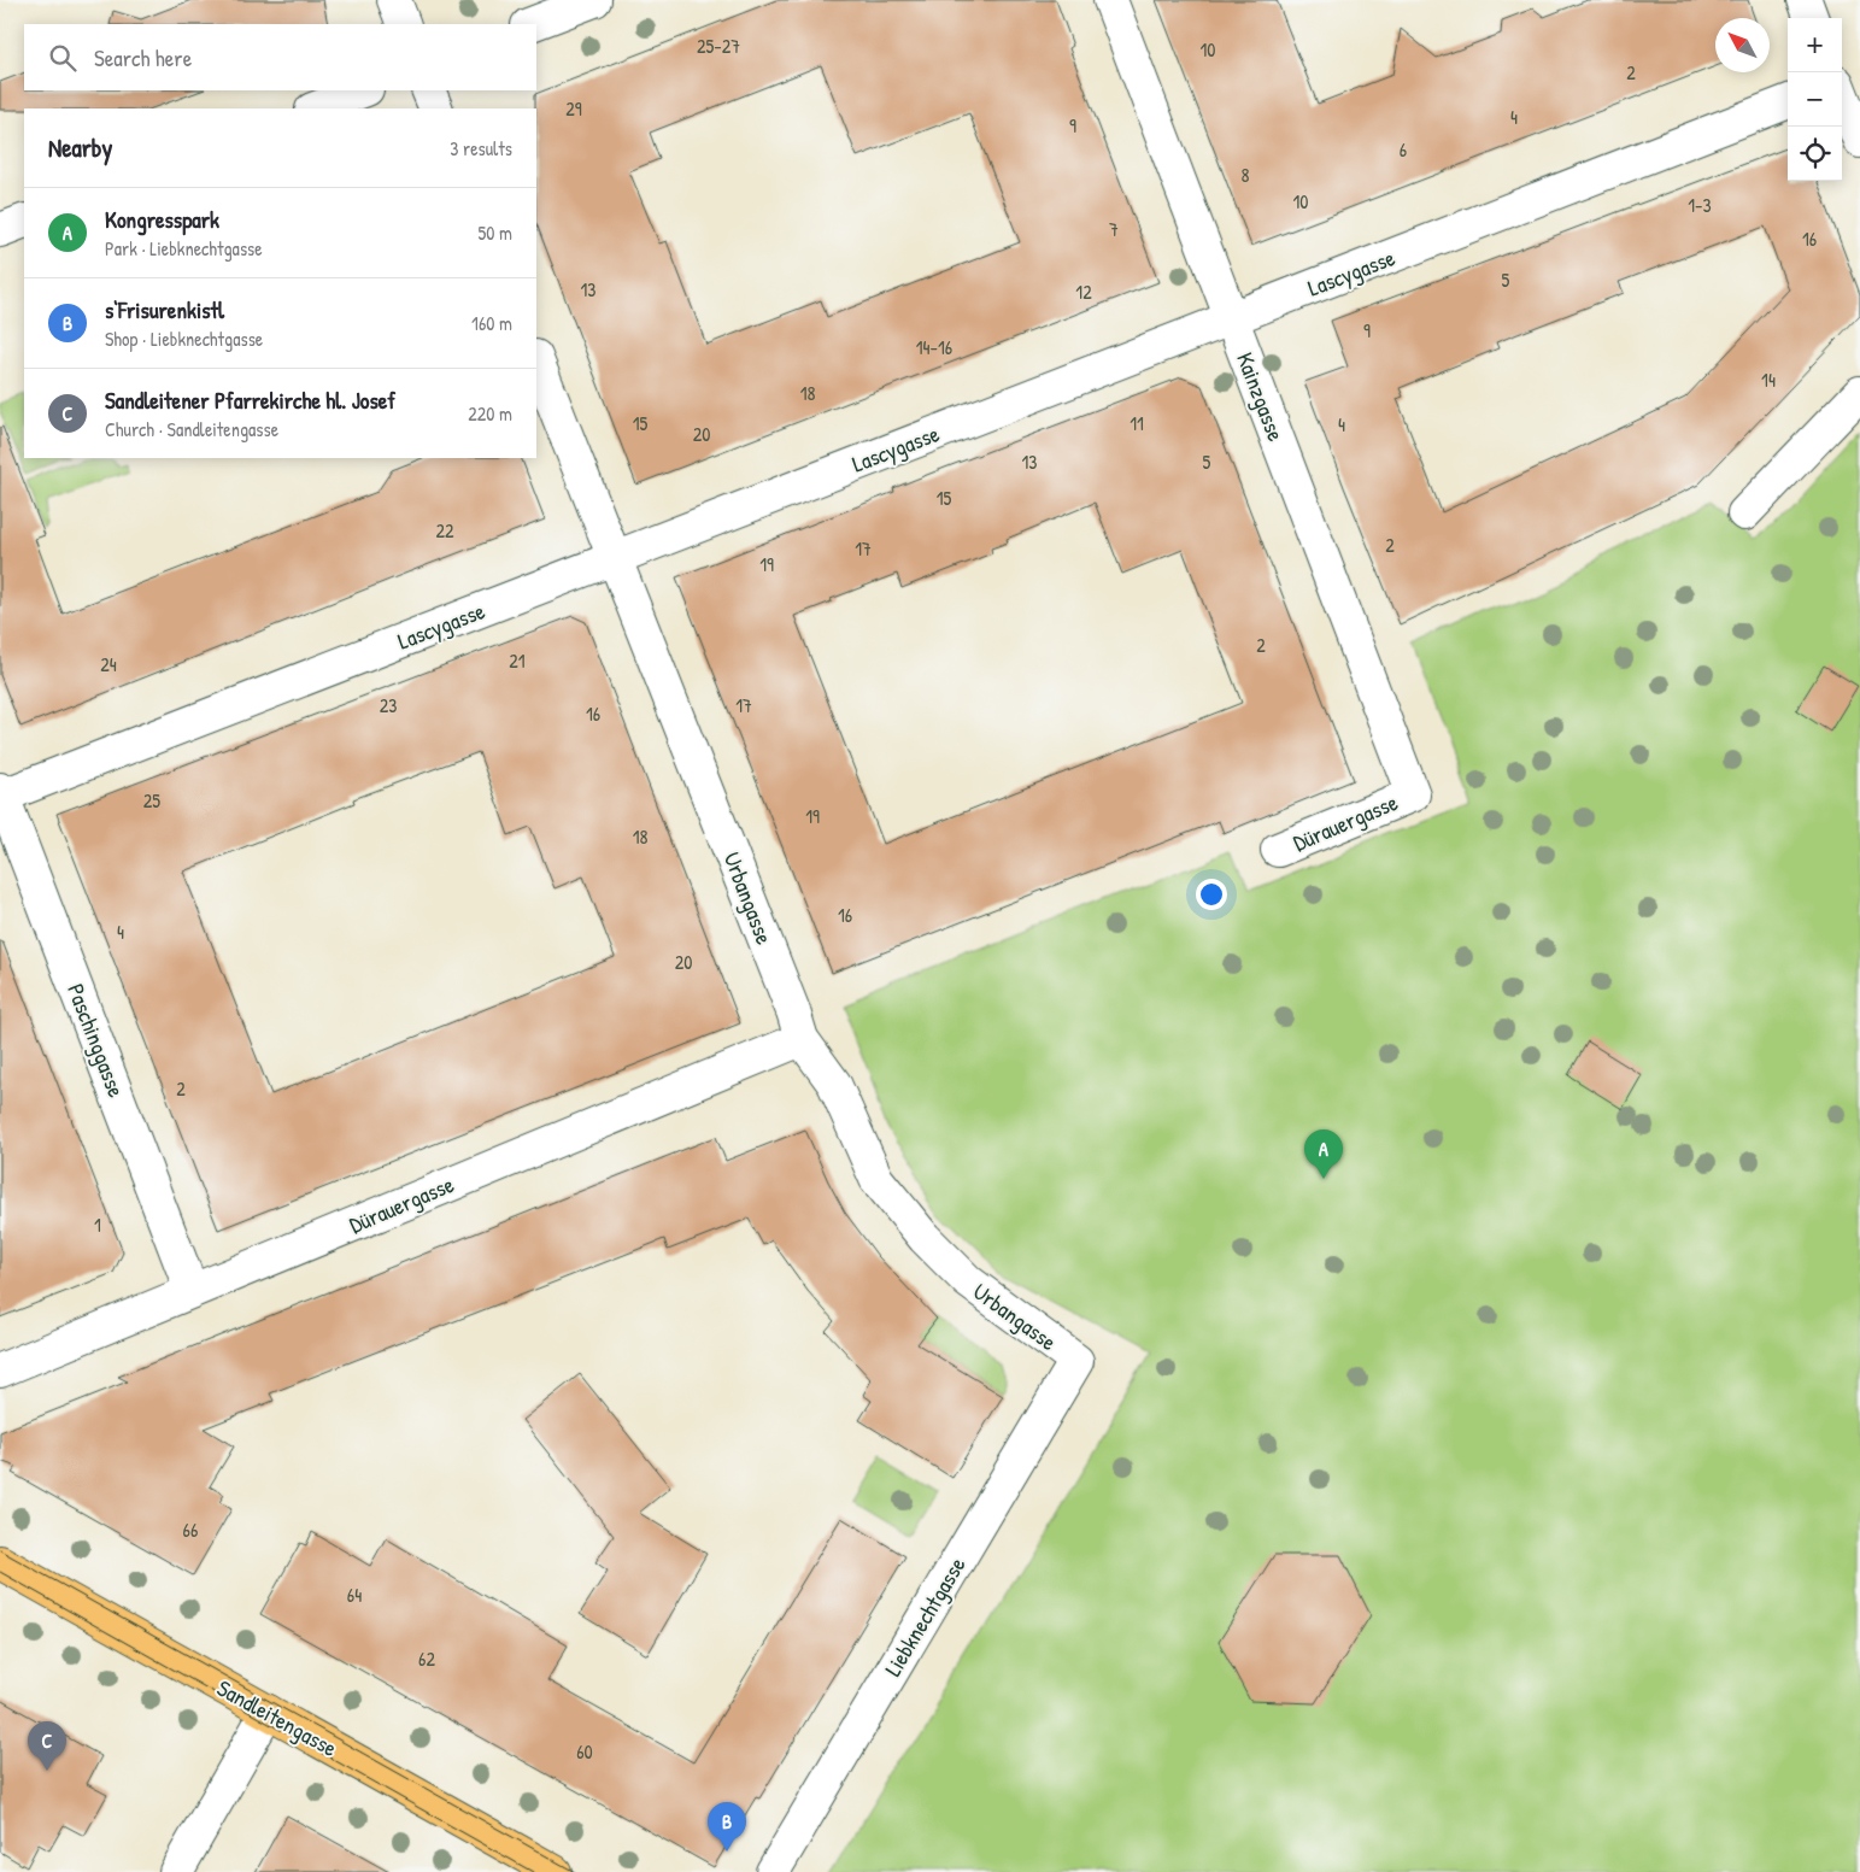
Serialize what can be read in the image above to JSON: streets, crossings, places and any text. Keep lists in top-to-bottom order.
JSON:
{
  "streets": {
    "main road": ["Sandleitengasse"],
    "street": [
      "Lascygasse",
      "Kainzgasse",
      "Dürauergasse",
      "Urbangasse",
      "Paschinggasse",
      "Liebknechtgasse"
    ]
  },
  "crossings": [
    ["Lascygasse", "Kainzgasse"],
    ["Lascygasse", "Urbangasse"],
    ["Lascygasse", "Paschinggasse"],
    ["Kainzgasse", "Dürauergasse"],
    ["Dürauergasse", "Urbangasse"],
    ["Dürauergasse", "Paschinggasse"],
    ["Urbangasse", "Liebknechtgasse"]
  ],
  "house_numbers": [
    "25-27",
    "10",
    "2",
    "29",
    "4",
    "9",
    "6",
    "8",
    "10",
    "1-3",
    "7",
    "16",
    "5",
    "13",
    "12",
    "9",
    "14-16",
    "14",
    "18",
    "15",
    "11",
    "4",
    "20",
    "13",
    "5",
    "15",
    "22",
    "2",
    "17",
    "19",
    "2",
    "21",
    "24",
    "23",
    "17",
    "16",
    "25",
    "19",
    "18",
    "16",
    "4",
    "20",
    "2",
    "1",
    "66",
    "64",
    "62",
    "60"
  ],
  "north": "top left",
  "page": {
    "map_buttons": ["+", "−"],
    "search": "Search here",
    "heading": ["Nearby", "3 results"],
    "list": [
      {
        "mark": "A",
        "name": "Kongresspark",
        "note": "Park · Liebknechtgasse",
        "value": "50 m"
      },
      {
        "mark": "B",
        "name": "s‘Frisurenkistl",
        "note": "Shop · Liebknechtgasse",
        "value": "160 m"
      },
      {
        "mark": "C",
        "name": "Sandleitener Pfarrekirche hl. Josef",
        "note": "Church · Sandleitengasse",
        "value": "220 m"
      }
    ],
    "pins": ["A", "C", "B"]
  }
}
